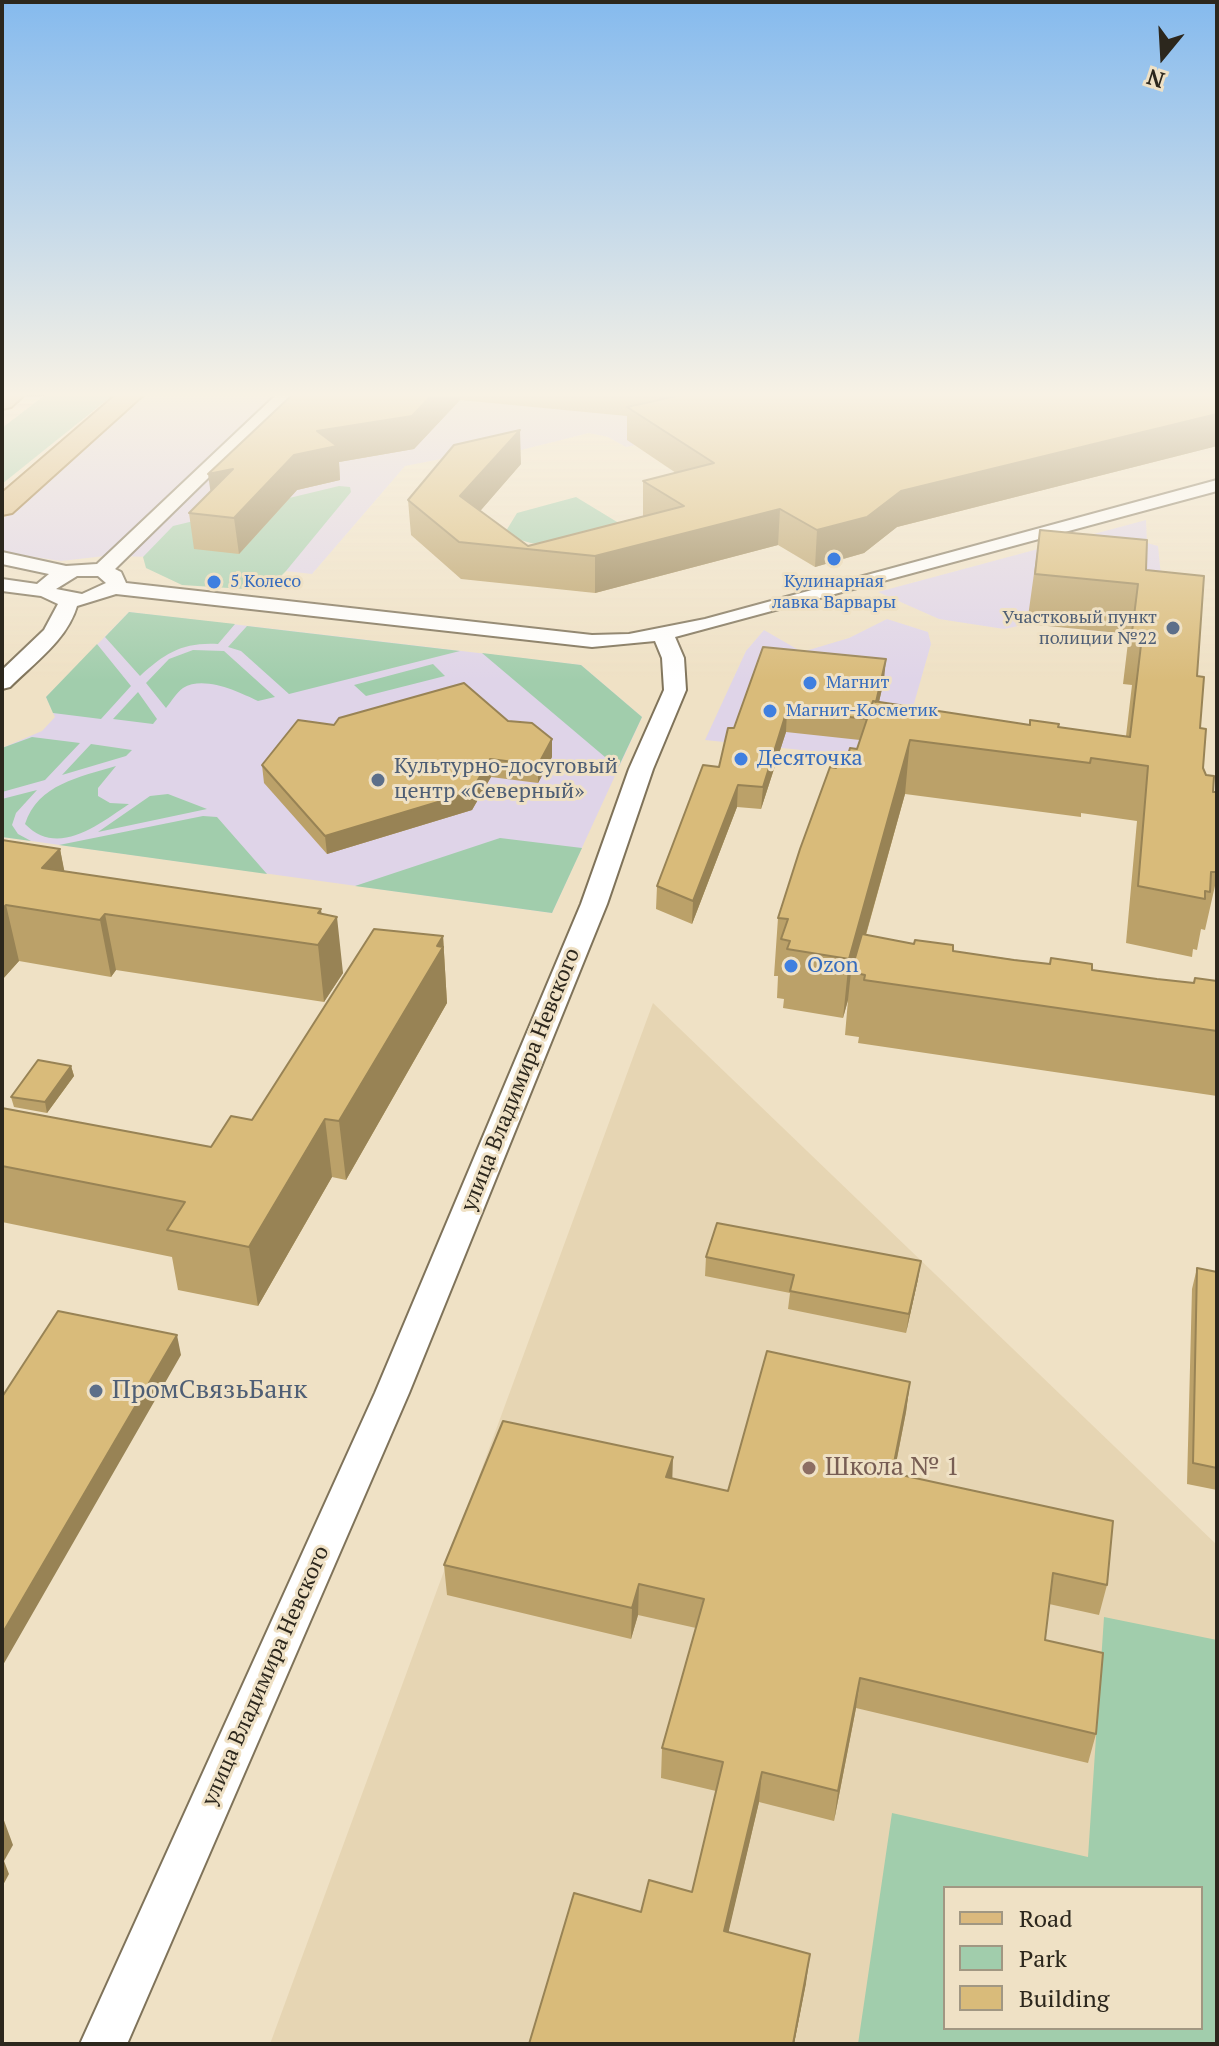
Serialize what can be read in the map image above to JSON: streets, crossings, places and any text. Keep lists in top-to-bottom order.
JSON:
{
  "streets": {
    "street": ["улица Владимира Невского"]
  },
  "places": [
    "Кулинарная лавка Варвары",
    "5 Колесо",
    "Участковый пункт полиции №22",
    "Магнит",
    "Магнит-Косметик",
    "Десяточка",
    "Культурно-досуговый центр «Северный»",
    "Ozon",
    "ПромСвязьБанк",
    "Школа № 1"
  ],
  "legend": ["Road", "Park", "Building"],
  "north": "bottom"
}
